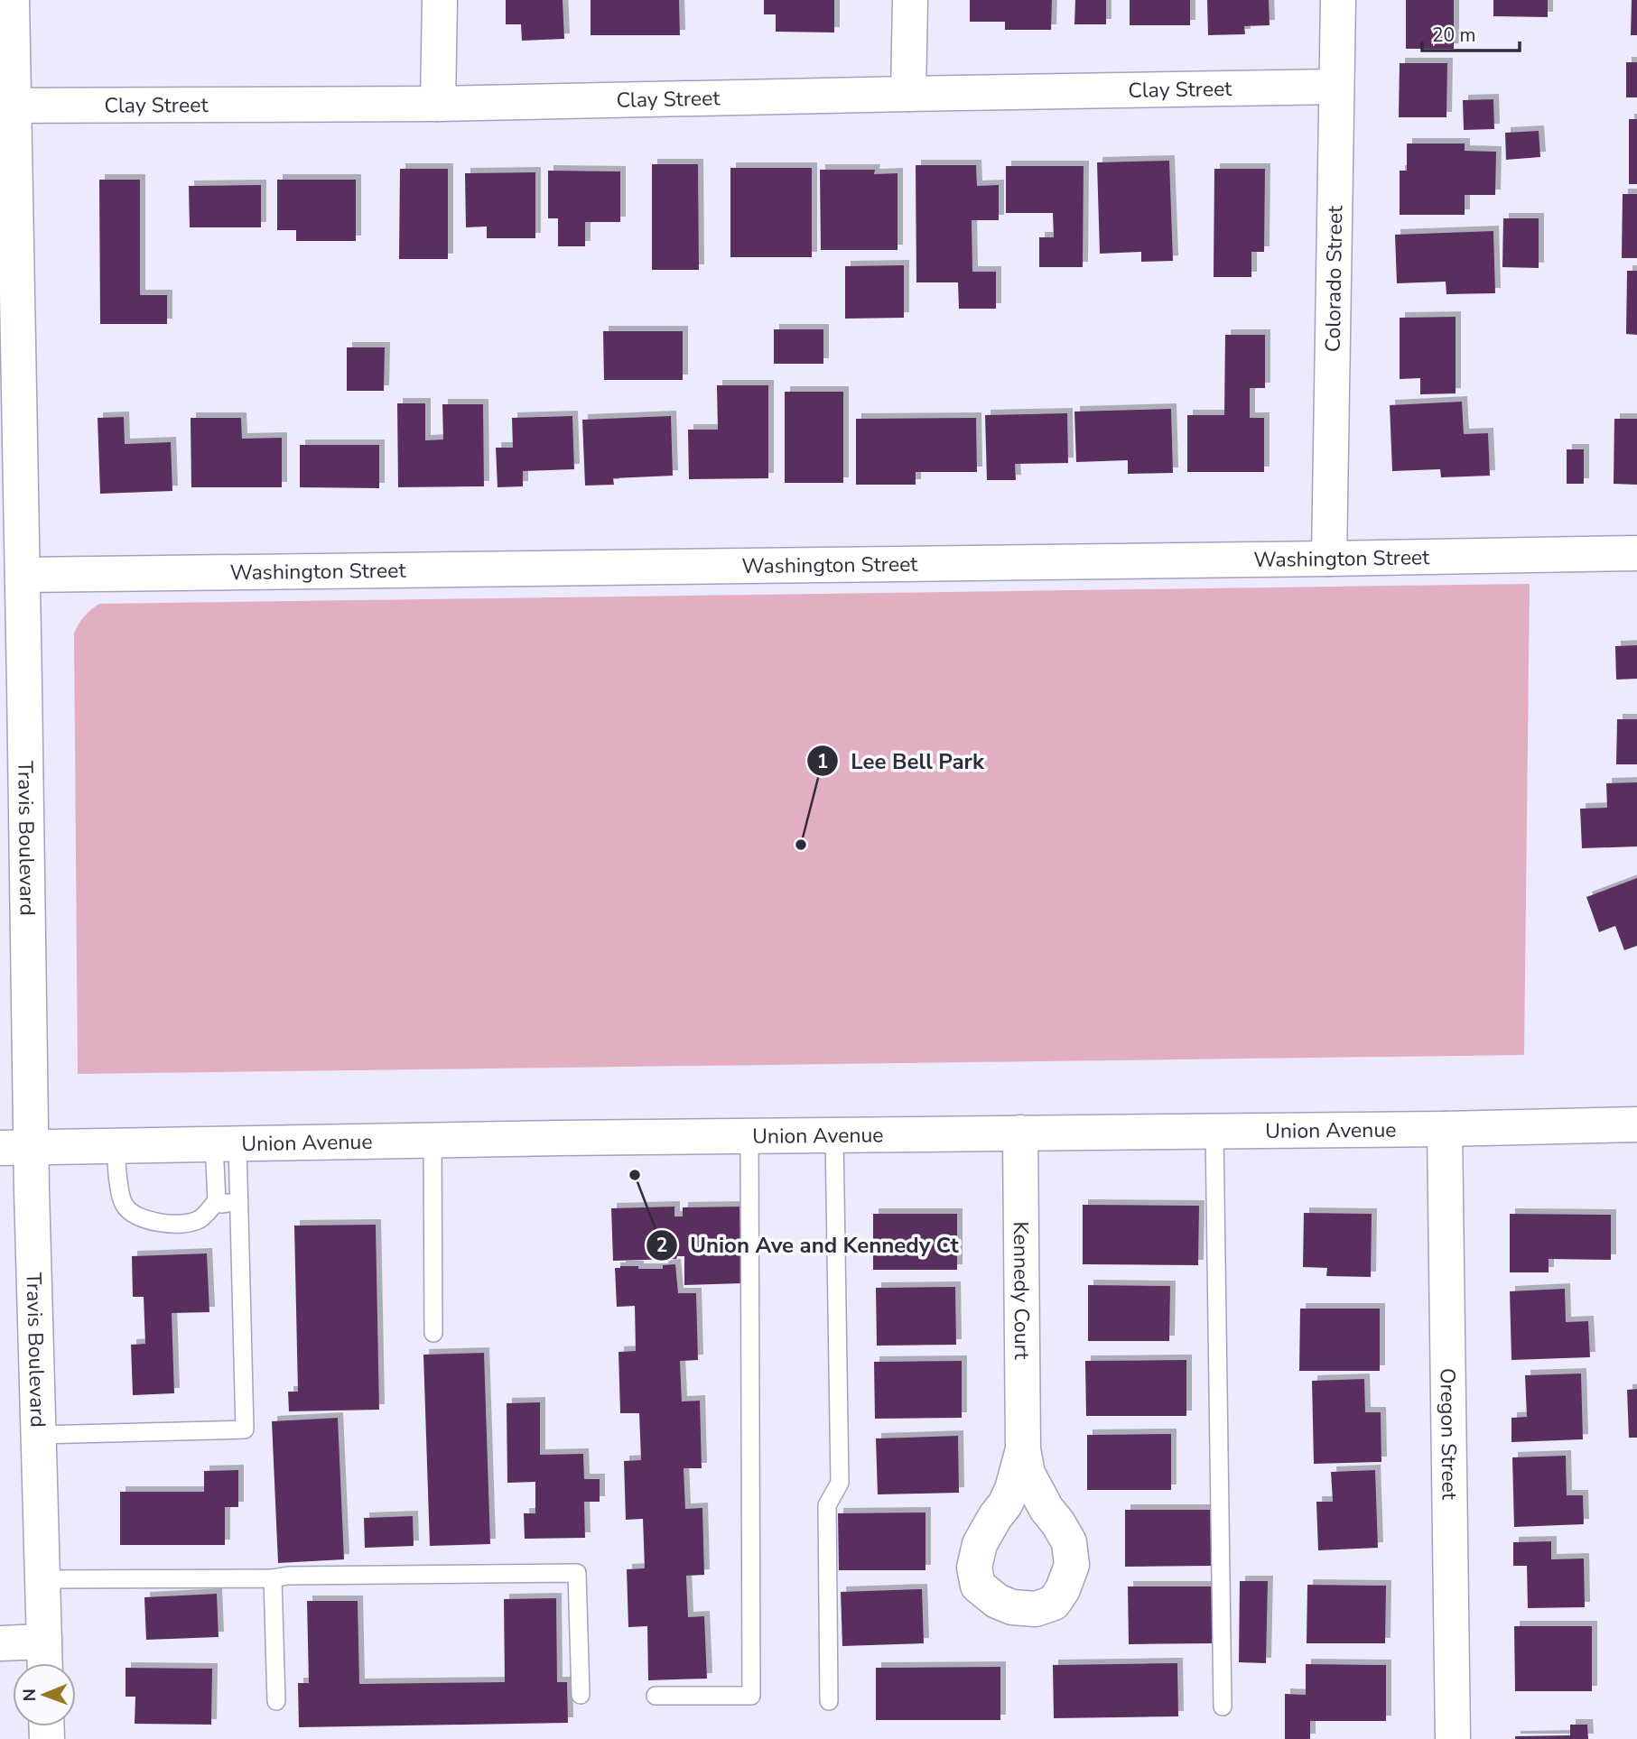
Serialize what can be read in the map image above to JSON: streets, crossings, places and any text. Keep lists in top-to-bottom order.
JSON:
{
  "streets": {
    "street": [
      "Clay Street",
      "Colorado Street",
      "Washington Street",
      "Travis Boulevard",
      "Union Avenue",
      "Kennedy Court",
      "Oregon Street"
    ]
  },
  "crossings": [
    ["Clay Street", "Colorado Street"],
    ["Clay Street", "Travis Boulevard"],
    ["Colorado Street", "Washington Street"],
    ["Washington Street", "Travis Boulevard"],
    ["Travis Boulevard", "Union Avenue"],
    ["Union Avenue", "Kennedy Court"],
    ["Union Avenue", "Oregon Street"]
  ],
  "places": ["Lee Bell Park", "Union Ave and Kennedy Ct"],
  "scale_bar": "20 m",
  "north": "left"
}
